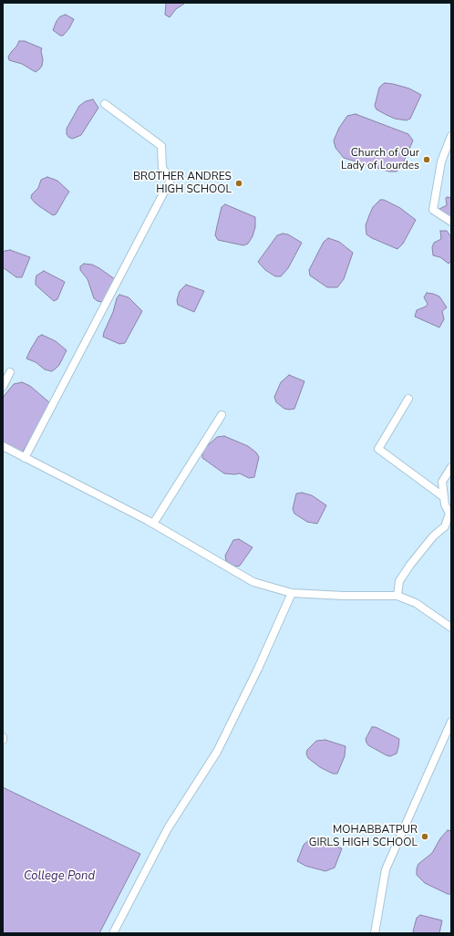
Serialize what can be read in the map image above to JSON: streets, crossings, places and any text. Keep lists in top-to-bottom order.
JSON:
{
  "water": ["College Pond"],
  "places": ["Church of Our Lady of Lourdes", "BROTHER ANDRES HIGH SCHOOL", "MOHABBATPUR GIRLS HIGH SCHOOL"]
}
